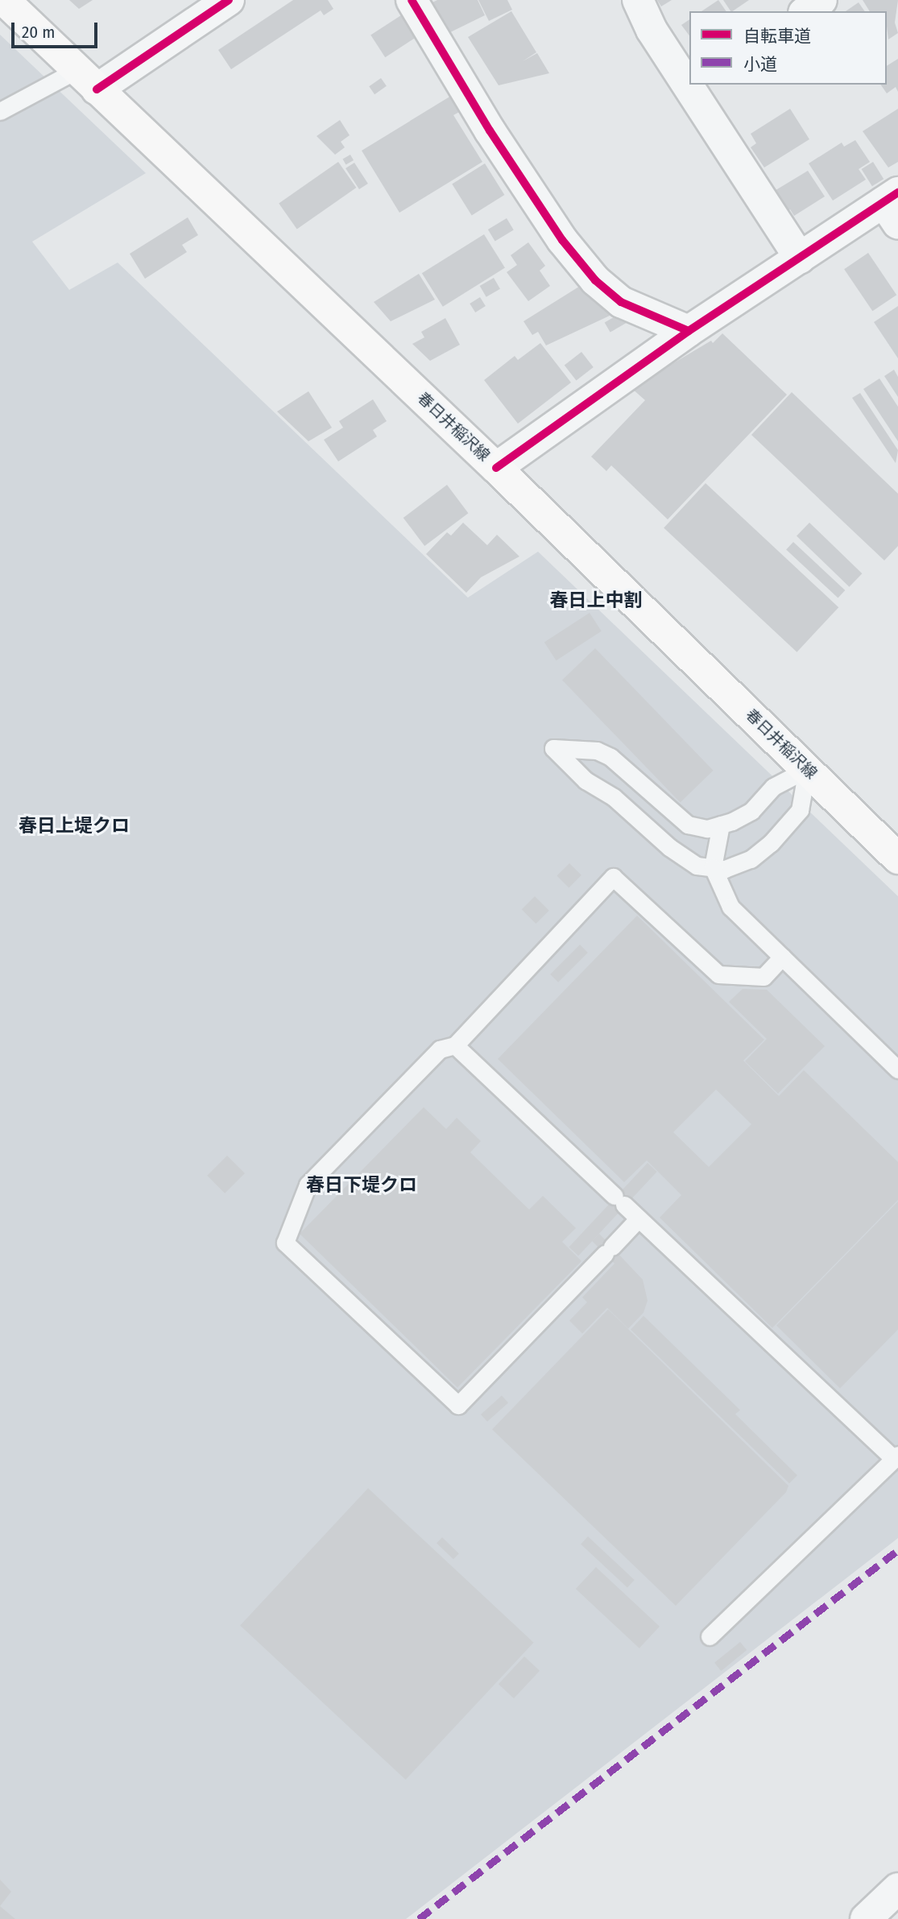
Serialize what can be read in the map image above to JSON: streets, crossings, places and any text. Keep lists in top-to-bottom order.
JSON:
{
  "streets": {
    "main road": ["春日井稲沢線"]
  },
  "districts": ["春日上中割", "春日上堤クロ", "春日下堤クロ"],
  "legend": ["自転車道", "小道"],
  "scale_bar": "20 m"
}
